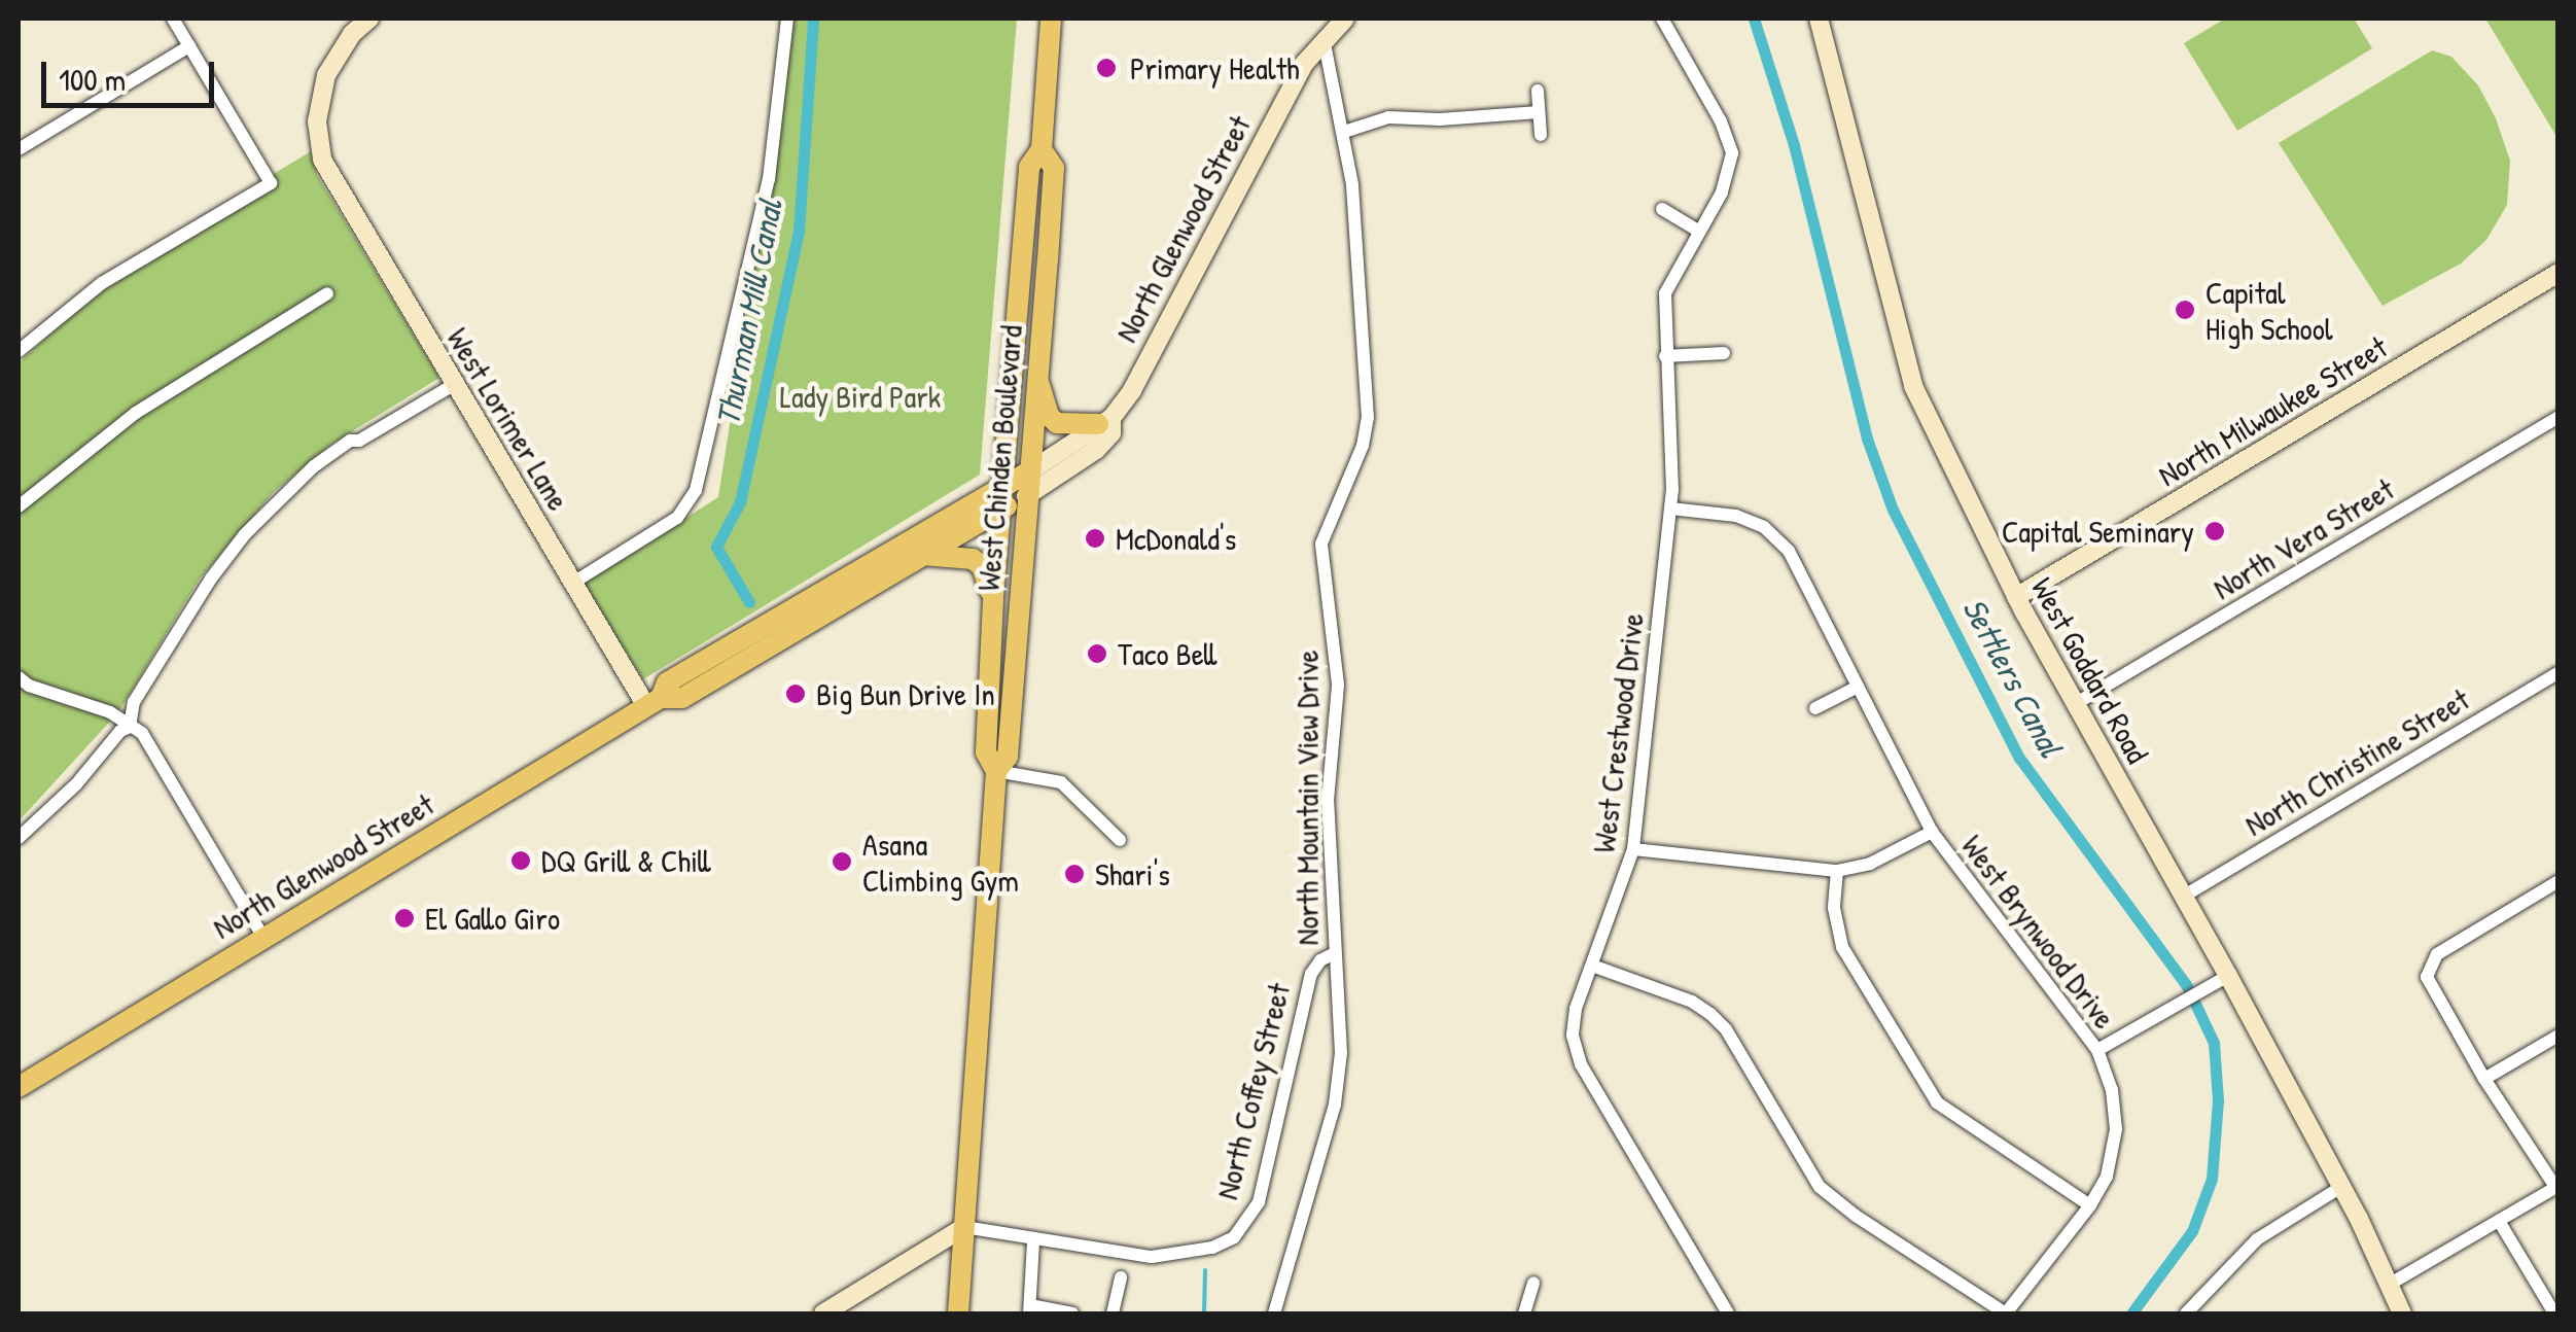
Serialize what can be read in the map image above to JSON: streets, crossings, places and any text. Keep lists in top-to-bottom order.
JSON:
{
  "streets": {
    "main road": ["North Glenwood Street", "West Chinden Boulevard"],
    "street": [
      "North Milwaukee Street",
      "West Lorimer Lane",
      "North Vera Street",
      "West Goddard Road",
      "West Crestwood Drive",
      "North Christine Street",
      "North Mountain View Drive",
      "West Brynwood Drive",
      "North Coffey Street"
    ]
  },
  "crossings": [
    ["North Glenwood Street", "West Lorimer Lane"],
    ["North Glenwood Street", "West Chinden Boulevard"],
    ["North Glenwood Street", "North Mountain View Drive"],
    ["North Milwaukee Street", "West Goddard Road"],
    ["West Chinden Boulevard", "North Coffey Street"],
    ["North Vera Street", "West Goddard Road"],
    ["West Goddard Road", "North Christine Street"],
    ["West Crestwood Drive", "West Brynwood Drive"],
    ["North Mountain View Drive", "North Coffey Street"]
  ],
  "water": ["Thurman Mill Canal", "Settlers Canal"],
  "parks": ["Lady Bird Park"],
  "places": [
    "Primary Health",
    "Capital High School",
    "Capital Seminary",
    "McDonald's",
    "Taco Bell",
    "Big Bun Drive In",
    "DQ Grill & Chill",
    "Asana Climbing Gym",
    "Shari's",
    "El Gallo Giro"
  ],
  "scale_bar": "100 m"
}
